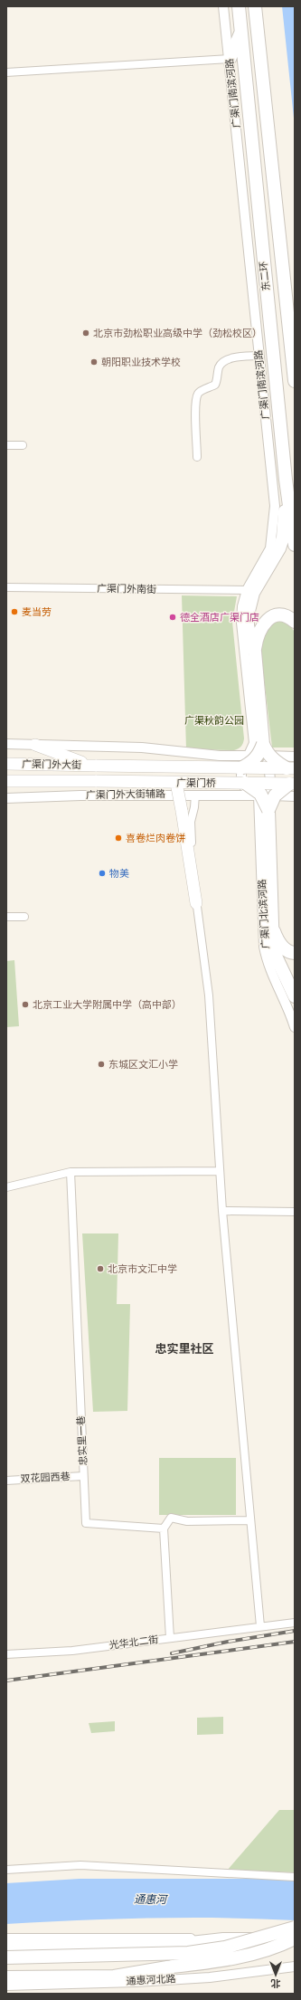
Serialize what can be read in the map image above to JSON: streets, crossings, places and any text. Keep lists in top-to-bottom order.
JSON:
{
  "streets": {
    "highway": ["东二环", "通惠河北路"],
    "main road": ["广渠门外大街", "广渠门桥"],
    "street": [
      "广渠门南滨河路",
      "广渠门外南街",
      "广渠门外大街辅路",
      "广渠门北滨河路",
      "忠实里一巷",
      "双花园西巷",
      "光华北二街"
    ]
  },
  "crossings": [
    ["广渠门南滨河路", "广渠门外南街"],
    ["广渠门南滨河路", "广渠门外大街辅路"],
    ["广渠门南滨河路", "广渠门北滨河路"],
    ["广渠门外大街", "广渠门桥"],
    ["广渠门桥", "广渠门外大街辅路"],
    ["广渠门外大街辅路", "广渠门北滨河路"],
    ["忠实里一巷", "双花园西巷"]
  ],
  "districts": ["忠实里社区"],
  "water": ["通惠河"],
  "parks": ["广渠秋韵公园"],
  "places": [
    "北京市劲松职业高级中学（劲松校区）",
    "朝阳职业技术学校",
    "麦当劳",
    "德全酒店广渠门店",
    "喜卷烂肉卷饼",
    "物美",
    "北京工业大学附属中学（高中部）",
    "东城区文汇小学",
    "北京市文汇中学"
  ],
  "north": "bottom"
}
